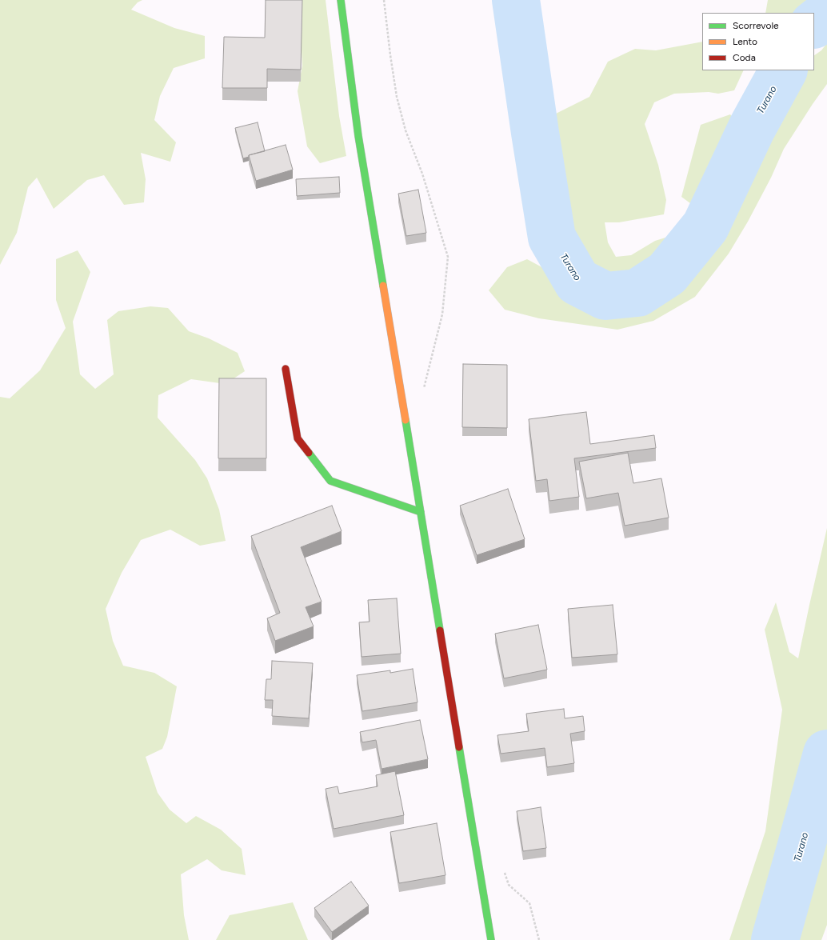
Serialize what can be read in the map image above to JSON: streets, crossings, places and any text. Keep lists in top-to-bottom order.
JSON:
{
  "water": ["Turano"],
  "legend": ["Scorrevole", "Lento", "Coda"]
}
